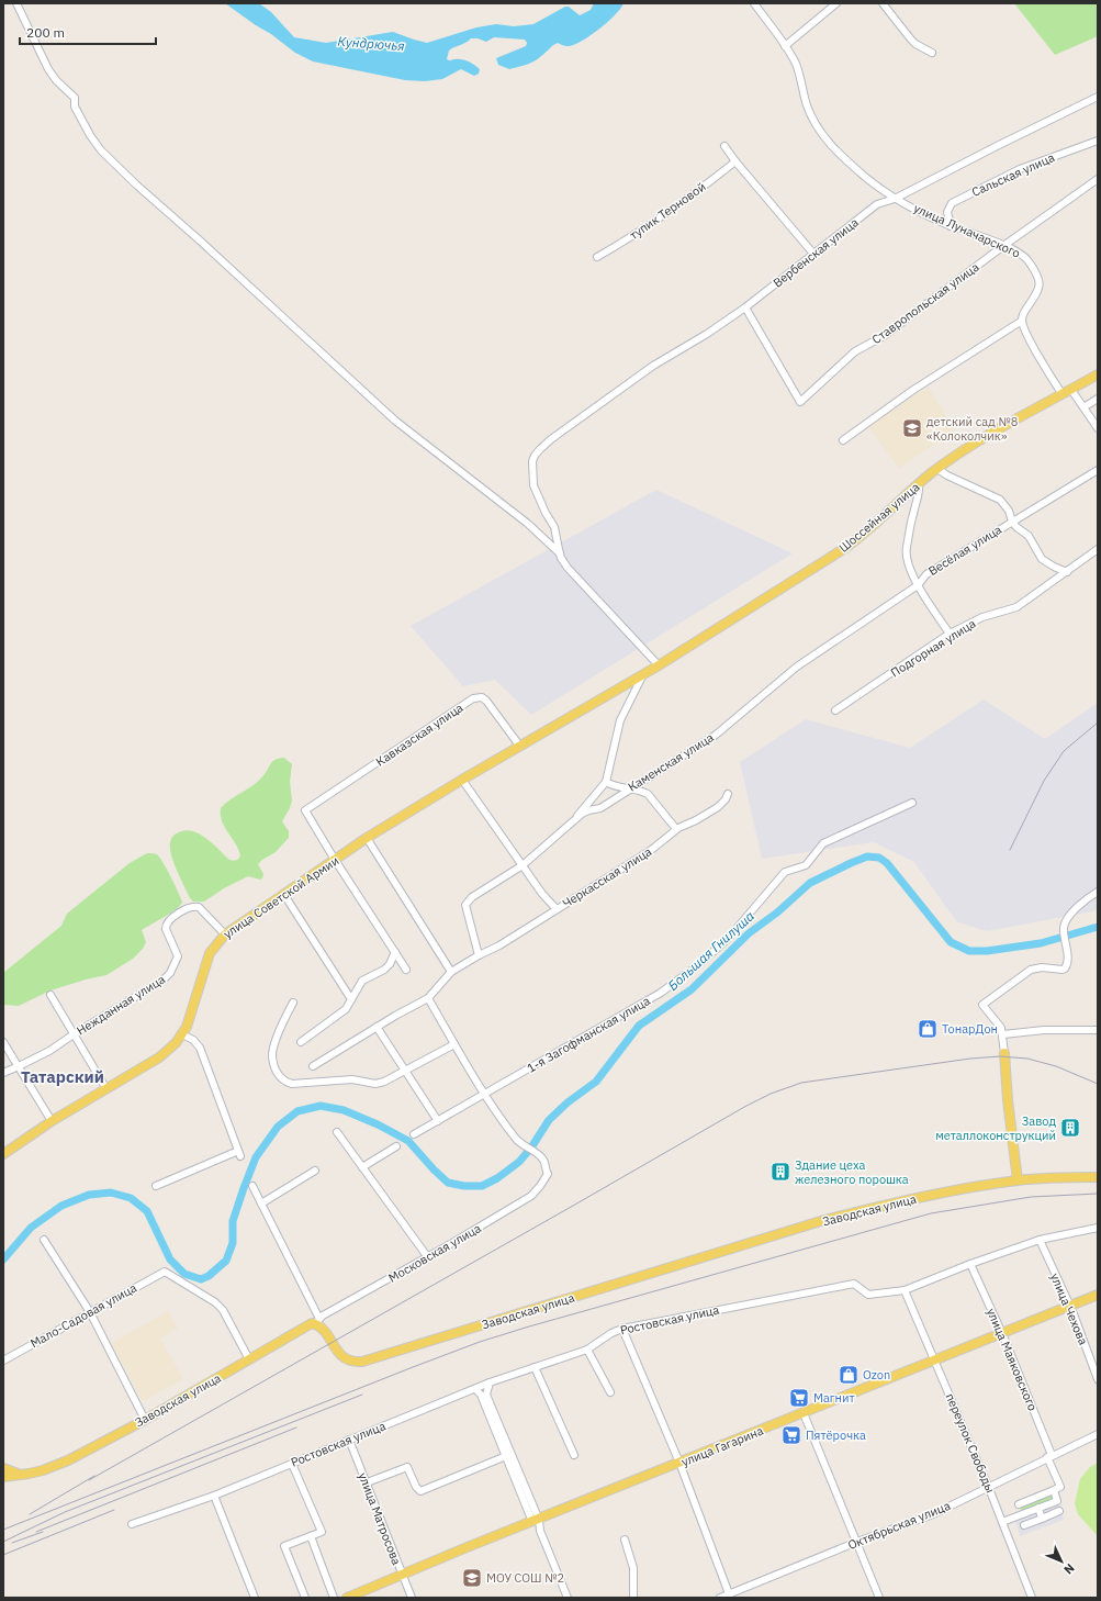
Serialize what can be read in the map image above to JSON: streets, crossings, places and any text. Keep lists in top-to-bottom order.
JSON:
{
  "streets": {
    "main road": [
      "Шоссейная улица",
      "улица Советской Армии",
      "Заводская улица",
      "улица Гагарина"
    ],
    "street": [
      "Сальская улица",
      "тупик Терновой",
      "улица Луначарского",
      "Вербенская улица",
      "Ставропольская улица",
      "Весёлая улица",
      "Подгорная улица",
      "Кавказская улица",
      "Каменская улица",
      "Черкасская улица",
      "Нежданная улица",
      "1-я Загофманская улица",
      "Московская улица",
      "улица Чехова",
      "Мало-Садовая улица",
      "Ростовская улица",
      "улица Маяковского",
      "переулок Свободы",
      "улица Матросова",
      "Октябрьская улица"
    ]
  },
  "crossings": [
    ["Сальская улица", "улица Луначарского"],
    ["улица Луначарского", "Вербенская улица"],
    ["улица Луначарского", "Ставропольская улица"],
    ["Вербенская улица", "Ставропольская улица"],
    ["Шоссейная улица", "улица Советской Армии"],
    ["Весёлая улица", "Каменская улица"],
    ["Кавказская улица", "улица Советской Армии"],
    ["Каменская улица", "Черкасская улица"],
    ["улица Советской Армии", "Нежданная улица"],
    ["1-я Загофманская улица", "Московская улица"],
    ["Заводская улица", "Московская улица"],
    ["Заводская улица", "Мало-Садовая улица"],
    ["улица Чехова", "Ростовская улица"],
    ["улица Чехова", "улица Гагарина"],
    ["Ростовская улица", "улица Маяковского"],
    ["Ростовская улица", "переулок Свободы"],
    ["Ростовская улица", "улица Матросова"],
    ["улица Маяковского", "улица Гагарина"],
    ["улица Маяковского", "Октябрьская улица"],
    ["переулок Свободы", "улица Гагарина"],
    ["переулок Свободы", "Октябрьская улица"],
    ["улица Гагарина", "улица Матросова"]
  ],
  "districts": ["Татарский"],
  "water": ["Кундрючья", "Большая Гнилуша"],
  "places": {
    "school or university": ["детский сад №8 «Колоколчик»", "МОУ СОШ №2"],
    "shop": ["ТонарДон", "Ozon"],
    "building": ["Завод металлоконструкций", "Здание цеха железного порошка"],
    "supermarket": ["Магнит", "Пятёрочка"]
  },
  "scale_bar": "200 m",
  "north": "bottom right"
}
